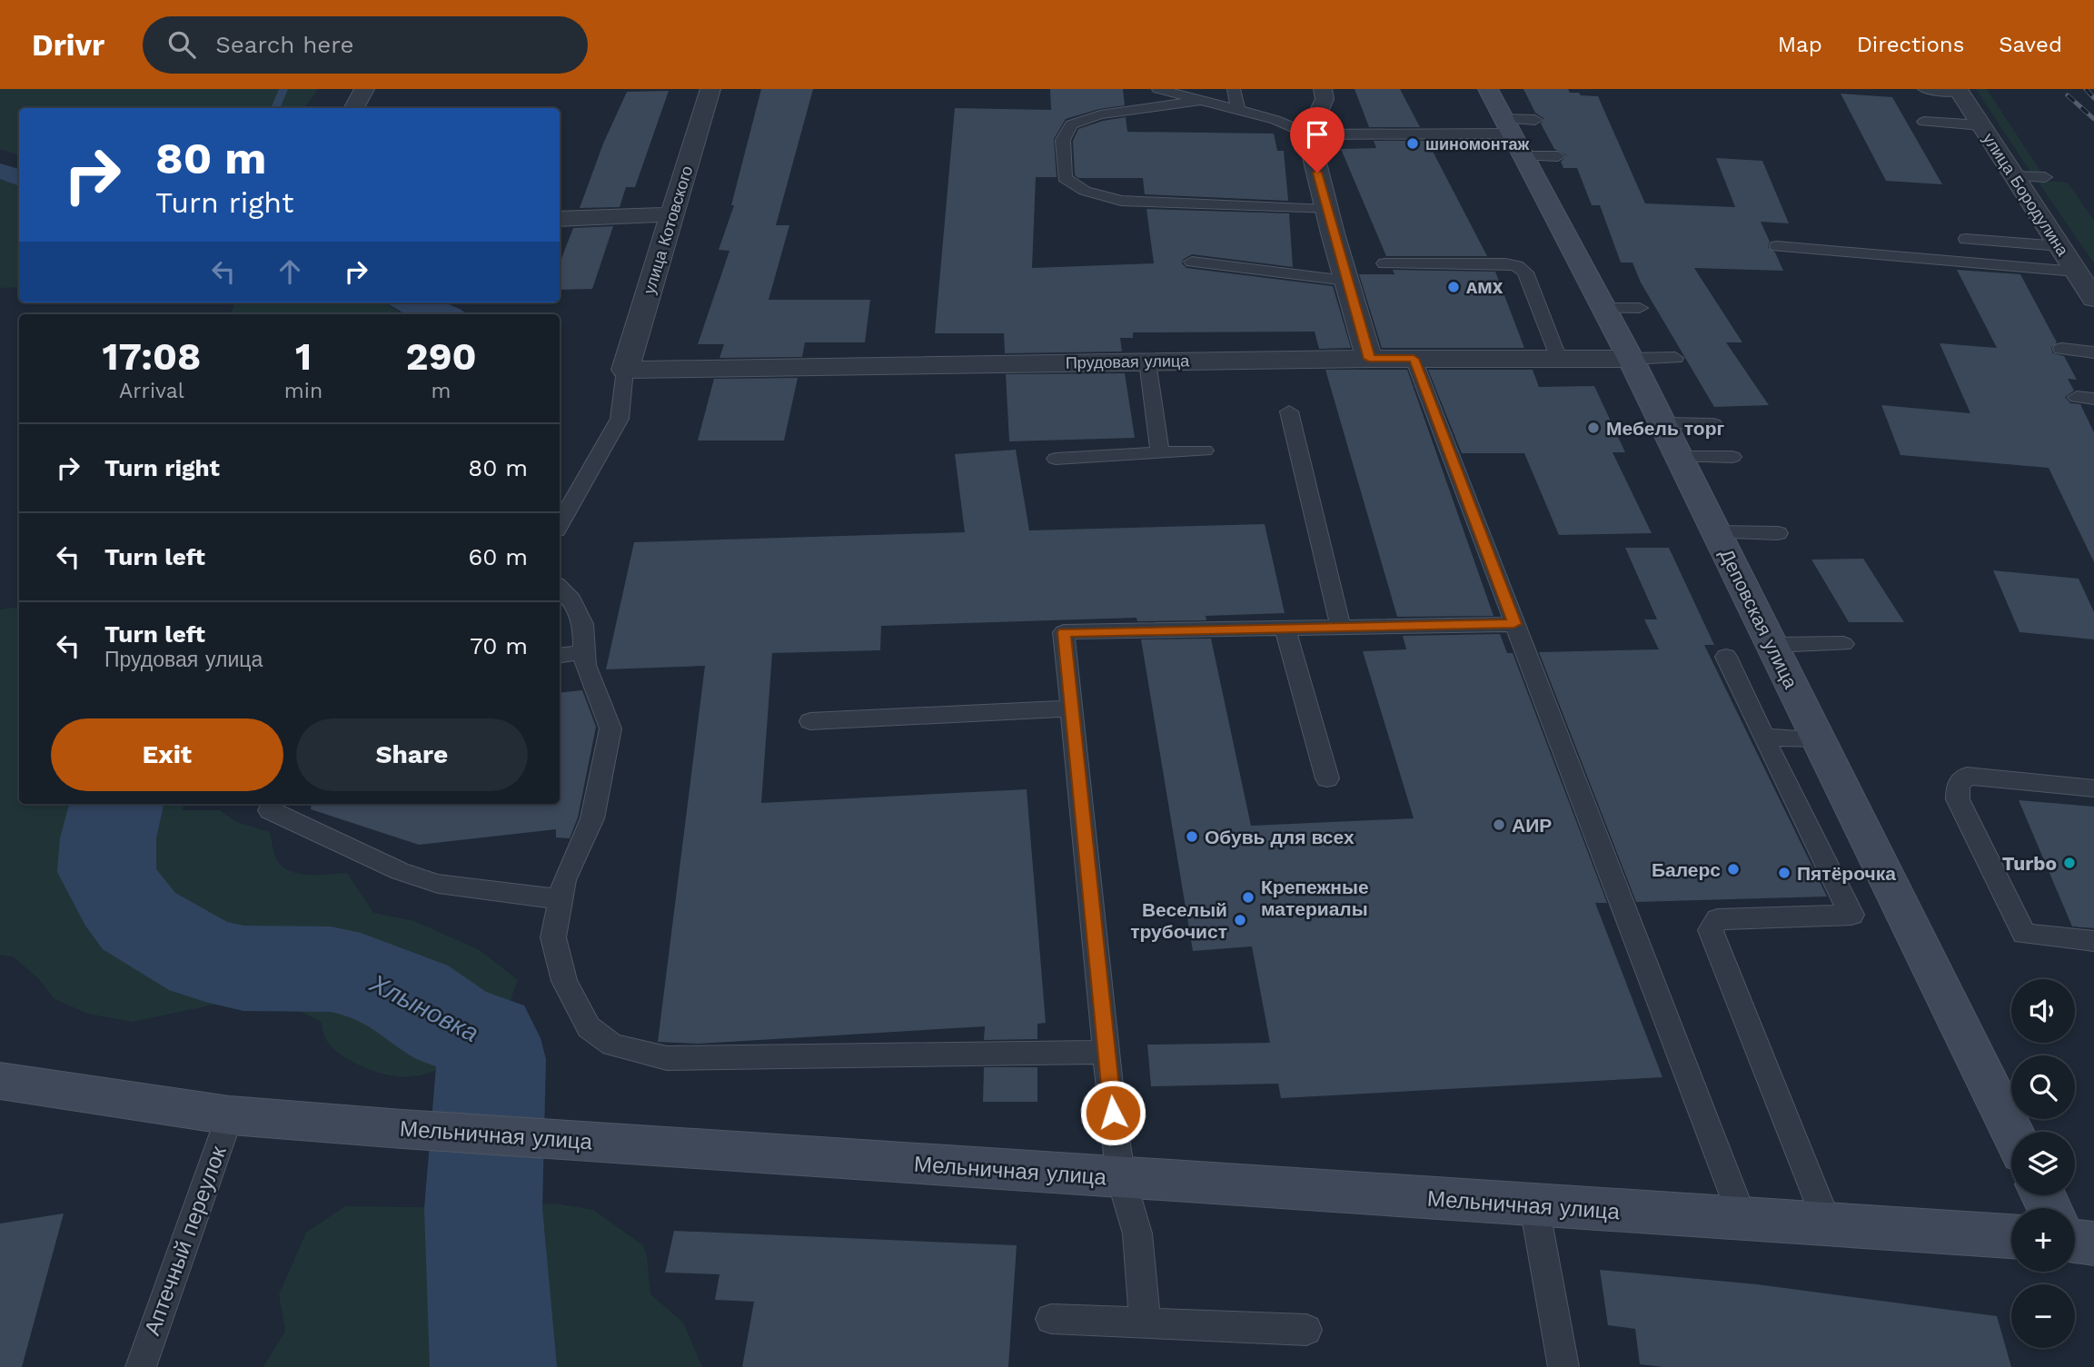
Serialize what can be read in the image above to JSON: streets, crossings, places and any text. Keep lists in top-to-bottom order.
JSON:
{
  "streets": {
    "main road": ["Деповская улица", "Мельничная улица"],
    "street": ["улица Бородулина", "улица Котовского", "Прудовая улица"],
    "lane": ["Аптечный переулок"]
  },
  "crossings": [
    ["улица Котовского", "Прудовая улица"],
    ["Прудовая улица", "Деповская улица"],
    ["Мельничная улица", "Аптечный переулок"]
  ],
  "water": ["Хлыновка"],
  "places": [
    "шиномонтаж",
    "AMX",
    "Мебель торг",
    "АИР",
    "Обувь для всех",
    "Turbo",
    "Балерс",
    "Пятёрочка",
    "Крепежные материалы",
    "Веселый трубочист"
  ],
  "page": {
    "header": "Drivr",
    "search": "Search here",
    "nav": ["Map", "Directions", "Saved"],
    "turn": ["80 m", "Turn right"],
    "eta": [
      "17:08",
      "Arrival",
      "1",
      "min",
      "290",
      "m"
    ],
    "list": [
      {
        "name": "Turn right",
        "value": "80 m"
      },
      {
        "name": "Turn left",
        "value": "60 m"
      },
      {
        "name": "Turn left",
        "note": "Прудовая улица",
        "value": "70 m"
      }
    ],
    "buttons": ["Exit", "Share"],
    "map_buttons": ["+", "−"]
  }
}
